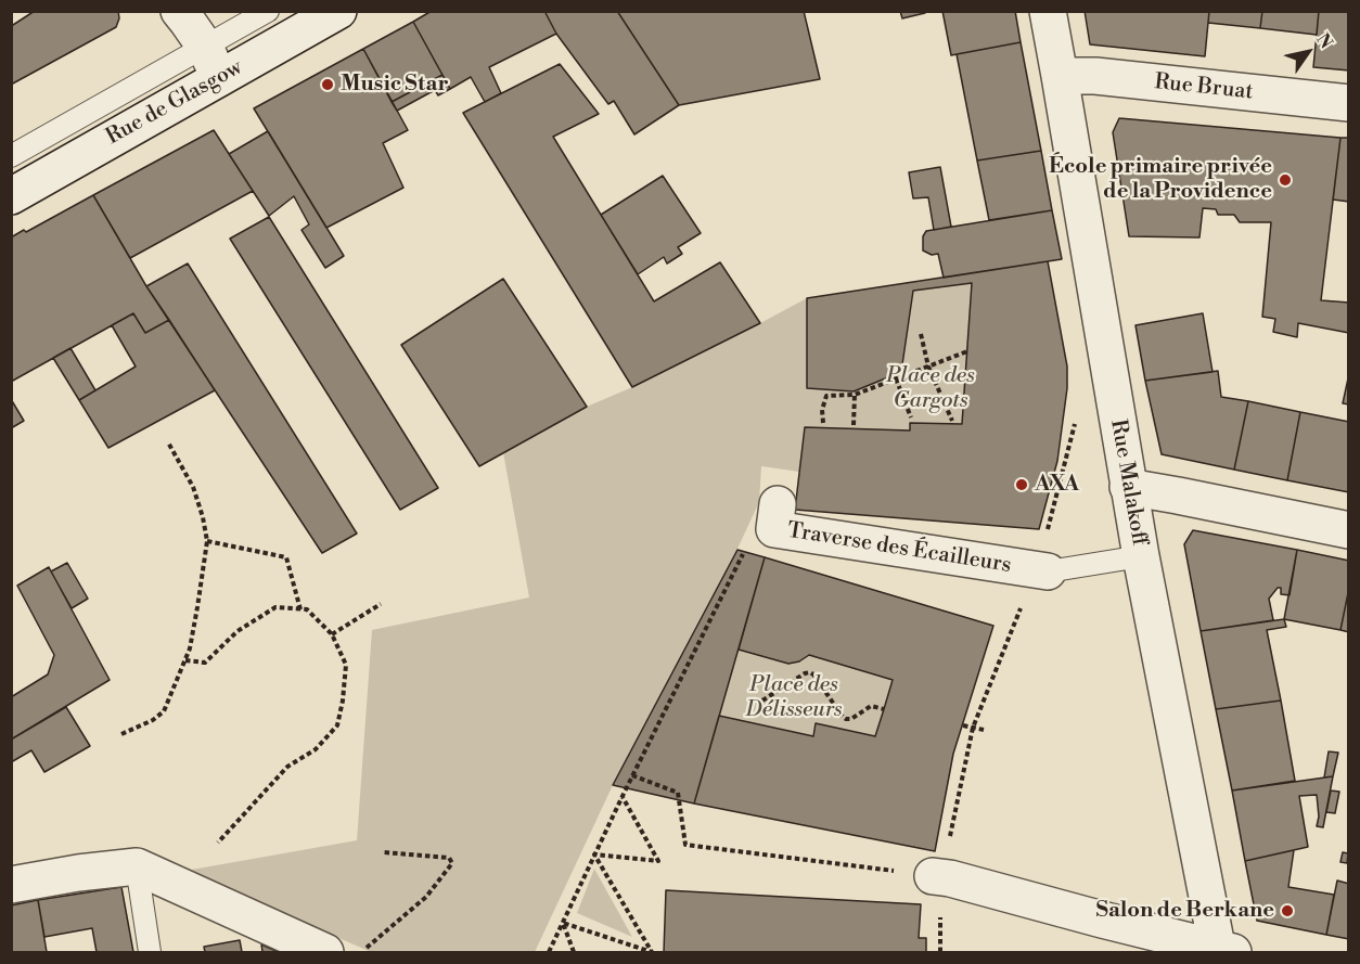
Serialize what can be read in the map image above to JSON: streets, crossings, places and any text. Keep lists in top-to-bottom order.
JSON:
{
  "streets": {
    "street": [
      "Rue Bruat",
      "Rue de Glasgow",
      "Rue Malakoff",
      "Traverse des Écailleurs"
    ]
  },
  "crossings": [
    ["Rue Bruat", "Rue Malakoff"]
  ],
  "parks": ["Place des Gargots", "Place des Délisseurs"],
  "places": [
    "Music Star",
    "École primaire privée de la Providence",
    "AXA",
    "Salon de Berkane"
  ],
  "north": "top right"
}
